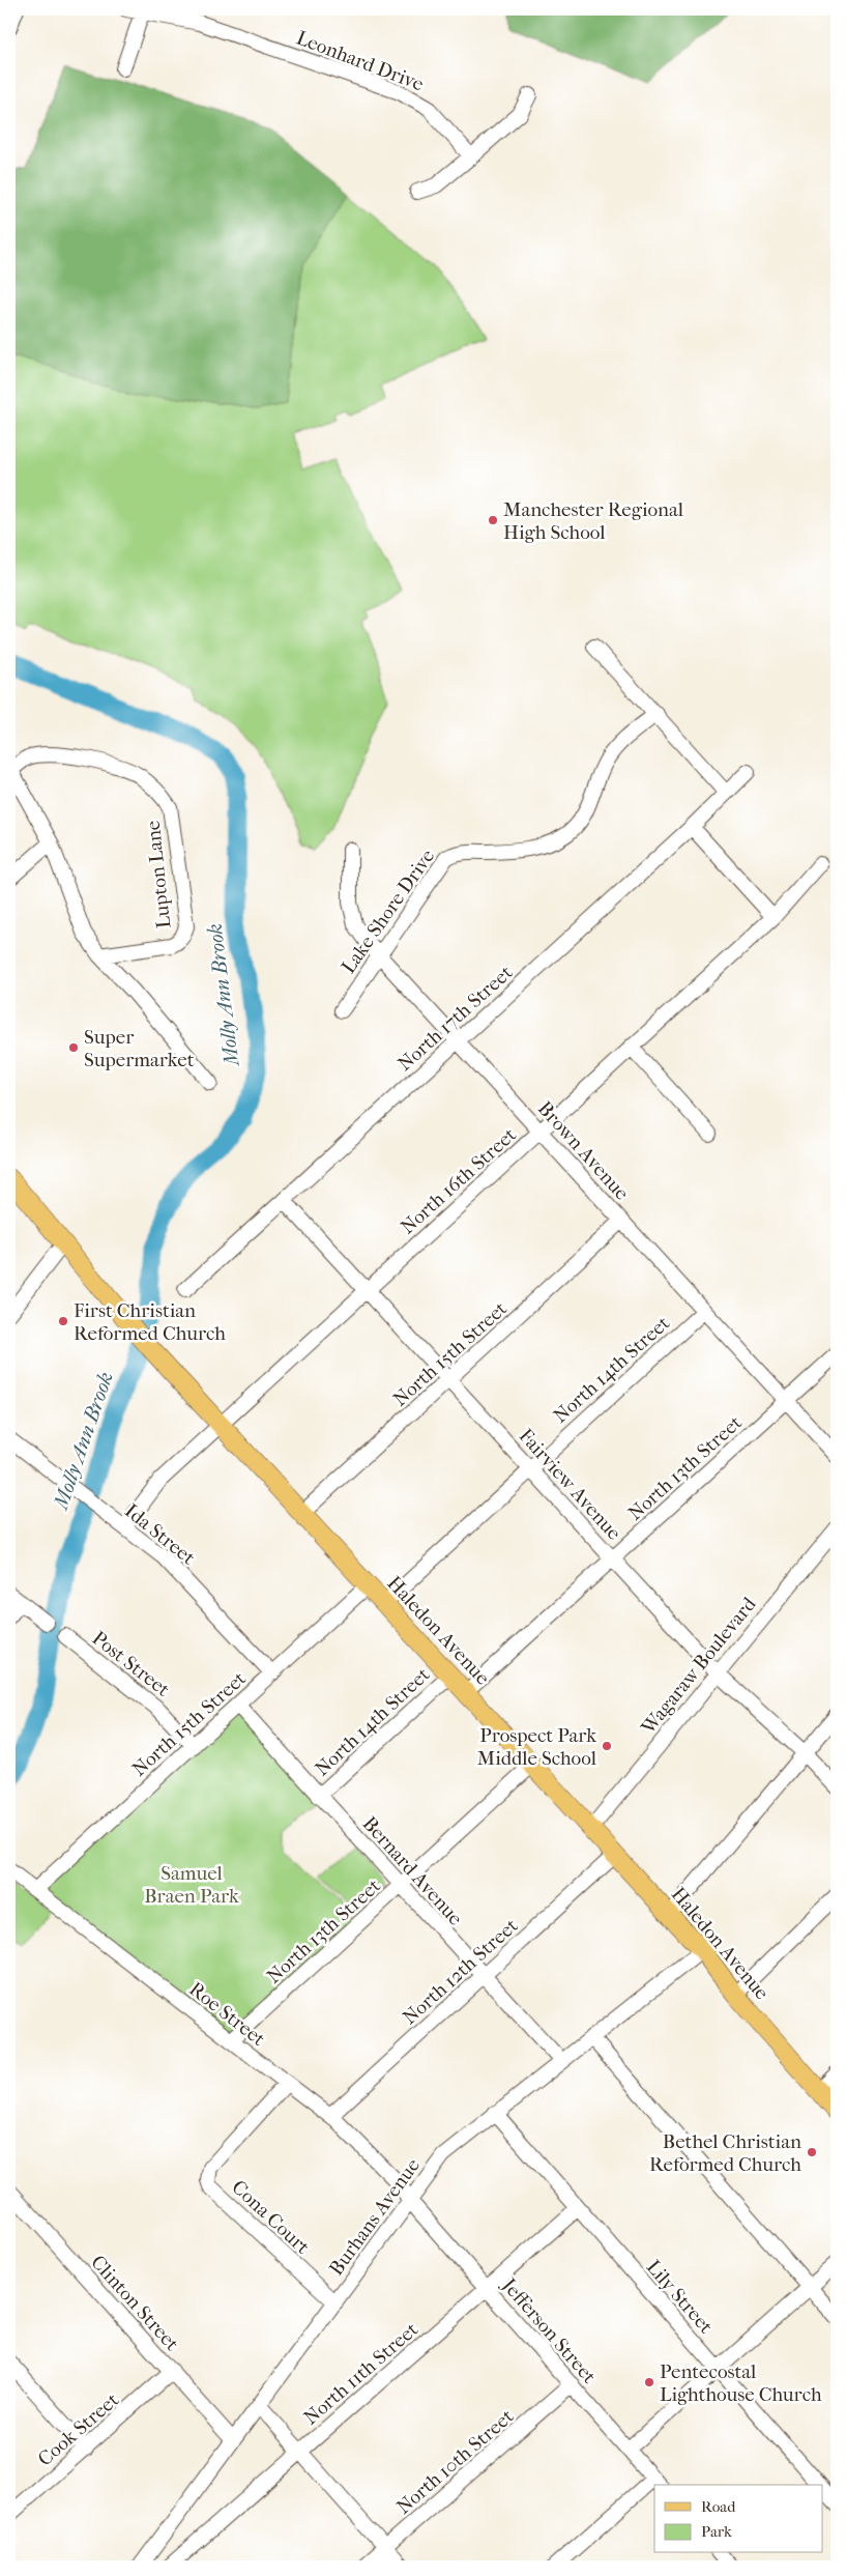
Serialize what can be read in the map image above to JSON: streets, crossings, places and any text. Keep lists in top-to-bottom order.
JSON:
{
  "streets": {
    "main road": ["Haledon Avenue"],
    "street": [
      "Leonhard Drive",
      "Lupton Lane",
      "Lake Shore Drive",
      "North 17th Street",
      "Brown Avenue",
      "North 16th Street",
      "North 15th Street",
      "North 14th Street",
      "North 13th Street",
      "Fairview Avenue",
      "Ida Street",
      "Post Street",
      "Wagaraw Boulevard",
      "Bernard Avenue",
      "North 12th Street",
      "Roe Street",
      "Cona Court",
      "Burhans Avenue",
      "Lily Street",
      "Clinton Street",
      "Jefferson Street",
      "North 11th Street",
      "Cook Street",
      "North 10th Street"
    ]
  },
  "crossings": [
    ["Lake Shore Drive", "Brown Avenue"],
    ["North 17th Street", "Brown Avenue"],
    ["North 17th Street", "Fairview Avenue"],
    ["Brown Avenue", "North 16th Street"],
    ["Brown Avenue", "North 15th Street"],
    ["Brown Avenue", "North 14th Street"],
    ["Brown Avenue", "North 13th Street"],
    ["North 16th Street", "Fairview Avenue"],
    ["North 16th Street", "Ida Street"],
    ["North 16th Street", "Haledon Avenue"],
    ["North 15th Street", "Fairview Avenue"],
    ["North 15th Street", "Ida Street"],
    ["North 15th Street", "Haledon Avenue"],
    ["North 15th Street", "Post Street"],
    ["North 15th Street", "Bernard Avenue"],
    ["North 15th Street", "Roe Street"],
    ["North 14th Street", "Fairview Avenue"],
    ["North 14th Street", "Haledon Avenue"],
    ["North 14th Street", "Bernard Avenue"],
    ["North 13th Street", "Fairview Avenue"],
    ["North 13th Street", "Haledon Avenue"],
    ["North 13th Street", "Bernard Avenue"],
    ["North 13th Street", "Roe Street"],
    ["Fairview Avenue", "Wagaraw Boulevard"],
    ["Haledon Avenue", "Wagaraw Boulevard"],
    ["Haledon Avenue", "North 12th Street"],
    ["Haledon Avenue", "Burhans Avenue"],
    ["Bernard Avenue", "North 12th Street"],
    ["Bernard Avenue", "Burhans Avenue"],
    ["North 12th Street", "Roe Street"],
    ["Roe Street", "Cona Court"],
    ["Roe Street", "Burhans Avenue"],
    ["Roe Street", "Jefferson Street"],
    ["Cona Court", "Burhans Avenue"],
    ["Burhans Avenue", "Lily Street"],
    ["Burhans Avenue", "Clinton Street"],
    ["Burhans Avenue", "Jefferson Street"],
    ["Lily Street", "North 11th Street"],
    ["Clinton Street", "Cook Street"],
    ["Jefferson Street", "North 11th Street"],
    ["Jefferson Street", "North 10th Street"]
  ],
  "water": ["Molly Ann Brook"],
  "parks": ["Samuel Braen Park"],
  "places": [
    "Manchester Regional High School",
    "Super Supermarket",
    "First Christian Reformed Church",
    "Prospect Park Middle School",
    "Bethel Christian Reformed Church",
    "Pentecostal Lighthouse Church"
  ],
  "legend": ["Road", "Park"]
}
